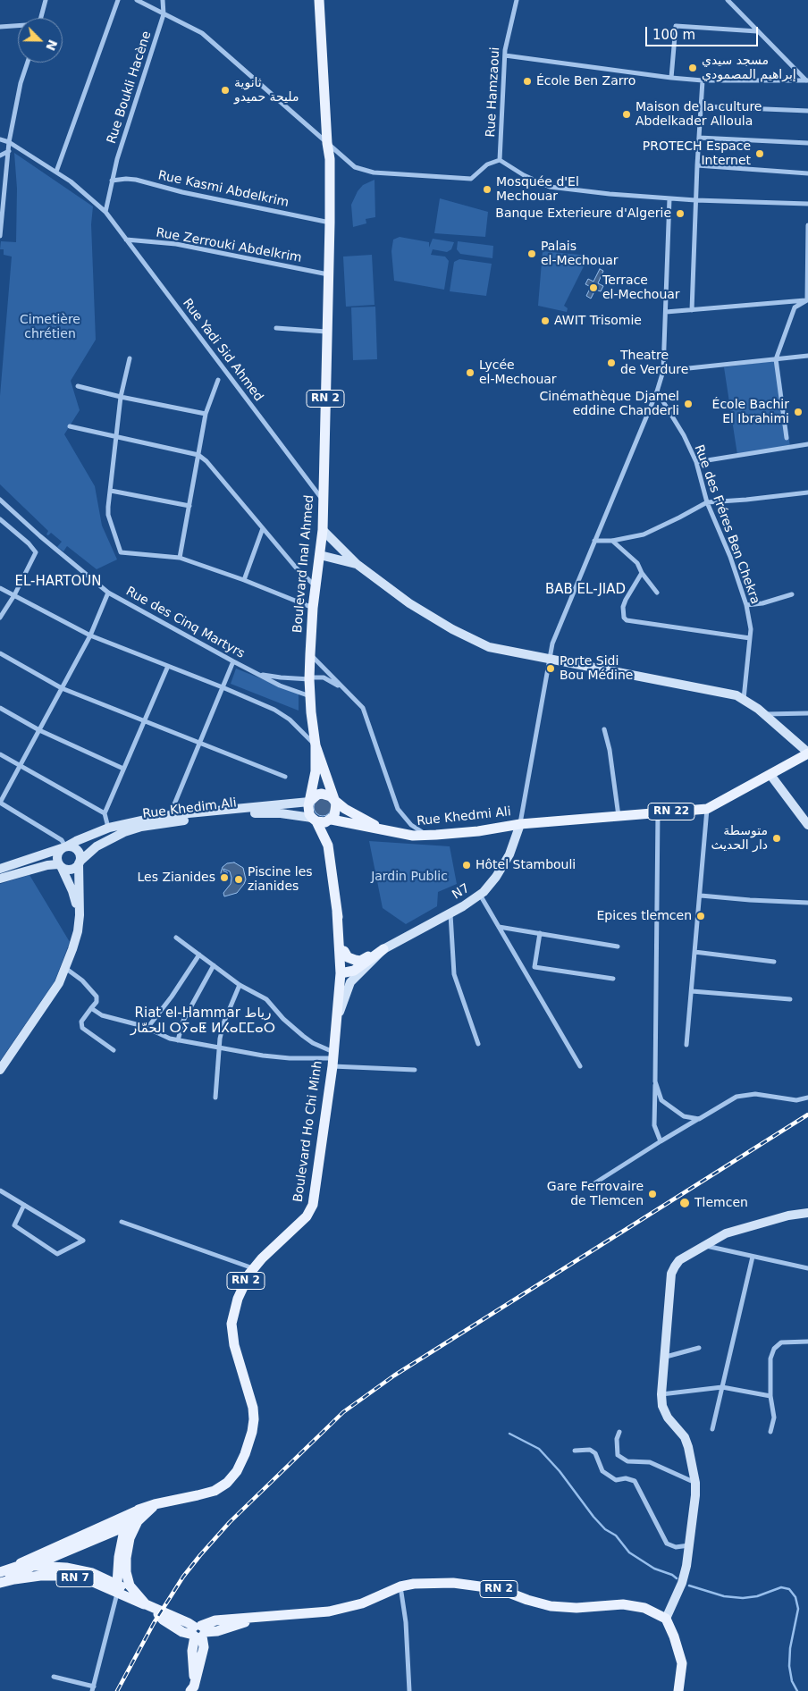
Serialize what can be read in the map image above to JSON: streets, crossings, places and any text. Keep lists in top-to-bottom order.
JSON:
{
  "streets": {
    "main road": [
      "RN 2",
      "Boulevard Inal Ahmed",
      "Rue Khedim Ali",
      "RN 22",
      "Rue Khedmi Ali",
      "N7",
      "Boulevard Ho Chi Minh",
      "RN 7"
    ],
    "street": [
      "Rue Boukli Hacène",
      "Rue Hamzaoui",
      "Rue Kasmi Abdelkrim",
      "Rue Zerrouki Abdelkrim",
      "Rue Yadi Sid Ahmed",
      "Rue des Fréres Ben Chekra",
      "Rue des Cinq Martyrs"
    ]
  },
  "crossings": [
    ["Rue Boukli Hacène", "Rue Kasmi Abdelkrim"],
    ["Rue Boukli Hacène", "Rue Yadi Sid Ahmed"],
    ["Rue Kasmi Abdelkrim", "Boulevard Inal Ahmed"],
    ["Rue Zerrouki Abdelkrim", "Rue Yadi Sid Ahmed"],
    ["Rue Zerrouki Abdelkrim", "Boulevard Inal Ahmed"],
    ["Rue Yadi Sid Ahmed", "Boulevard Inal Ahmed"],
    ["RN 2", "Boulevard Inal Ahmed"],
    ["RN 2", "Rue Khedim Ali"],
    ["RN 2", "Rue Khedmi Ali"],
    ["RN 2", "N7"],
    ["RN 2", "Boulevard Ho Chi Minh"],
    ["Rue Khedim Ali", "Rue Khedmi Ali"],
    ["RN 22", "Rue Khedmi Ali"],
    ["RN 22", "N7"],
    ["Rue Khedmi Ali", "N7"],
    ["N7", "Boulevard Ho Chi Minh"]
  ],
  "districts": ["EL-HARTOUN", "BAB EL-JIAD", "Riat el-Hammar رياط الحمّار ⵔⵢⴰⵟ ⵍⵃⴰⵎⵎⴰⵔ"],
  "parks": ["Cimetière chrétien", "Jardin Public"],
  "places": [
    "مسجد سيدي إبراهيم المصمودي",
    "École Ben Zarro",
    "ثانوية مليحة حميدو",
    "Maison de la culture Abdelkader Alloula",
    "PROTECH Espace Internet",
    "Mosquée d'El Mechouar",
    "Banque Exterieure d'Algerie",
    "Palais el-Mechouar",
    "Terrace el-Mechouar",
    "AWIT Trisomie",
    "Theatre de Verdure",
    "Lycée el-Mechouar",
    "Cinémathèque Djamel eddine Chanderli",
    "École Bachir El Ibrahimi",
    "Porte Sidi Bou Médine",
    "متوسطة دار الحديث",
    "Hôtel Stambouli",
    "Les Zianides",
    "Piscine les zianides",
    "Epices tlemcen",
    "Gare Ferrovaire de Tlemcen",
    "Tlemcen"
  ],
  "scale_bar": "100 m",
  "north": "bottom right"
}
